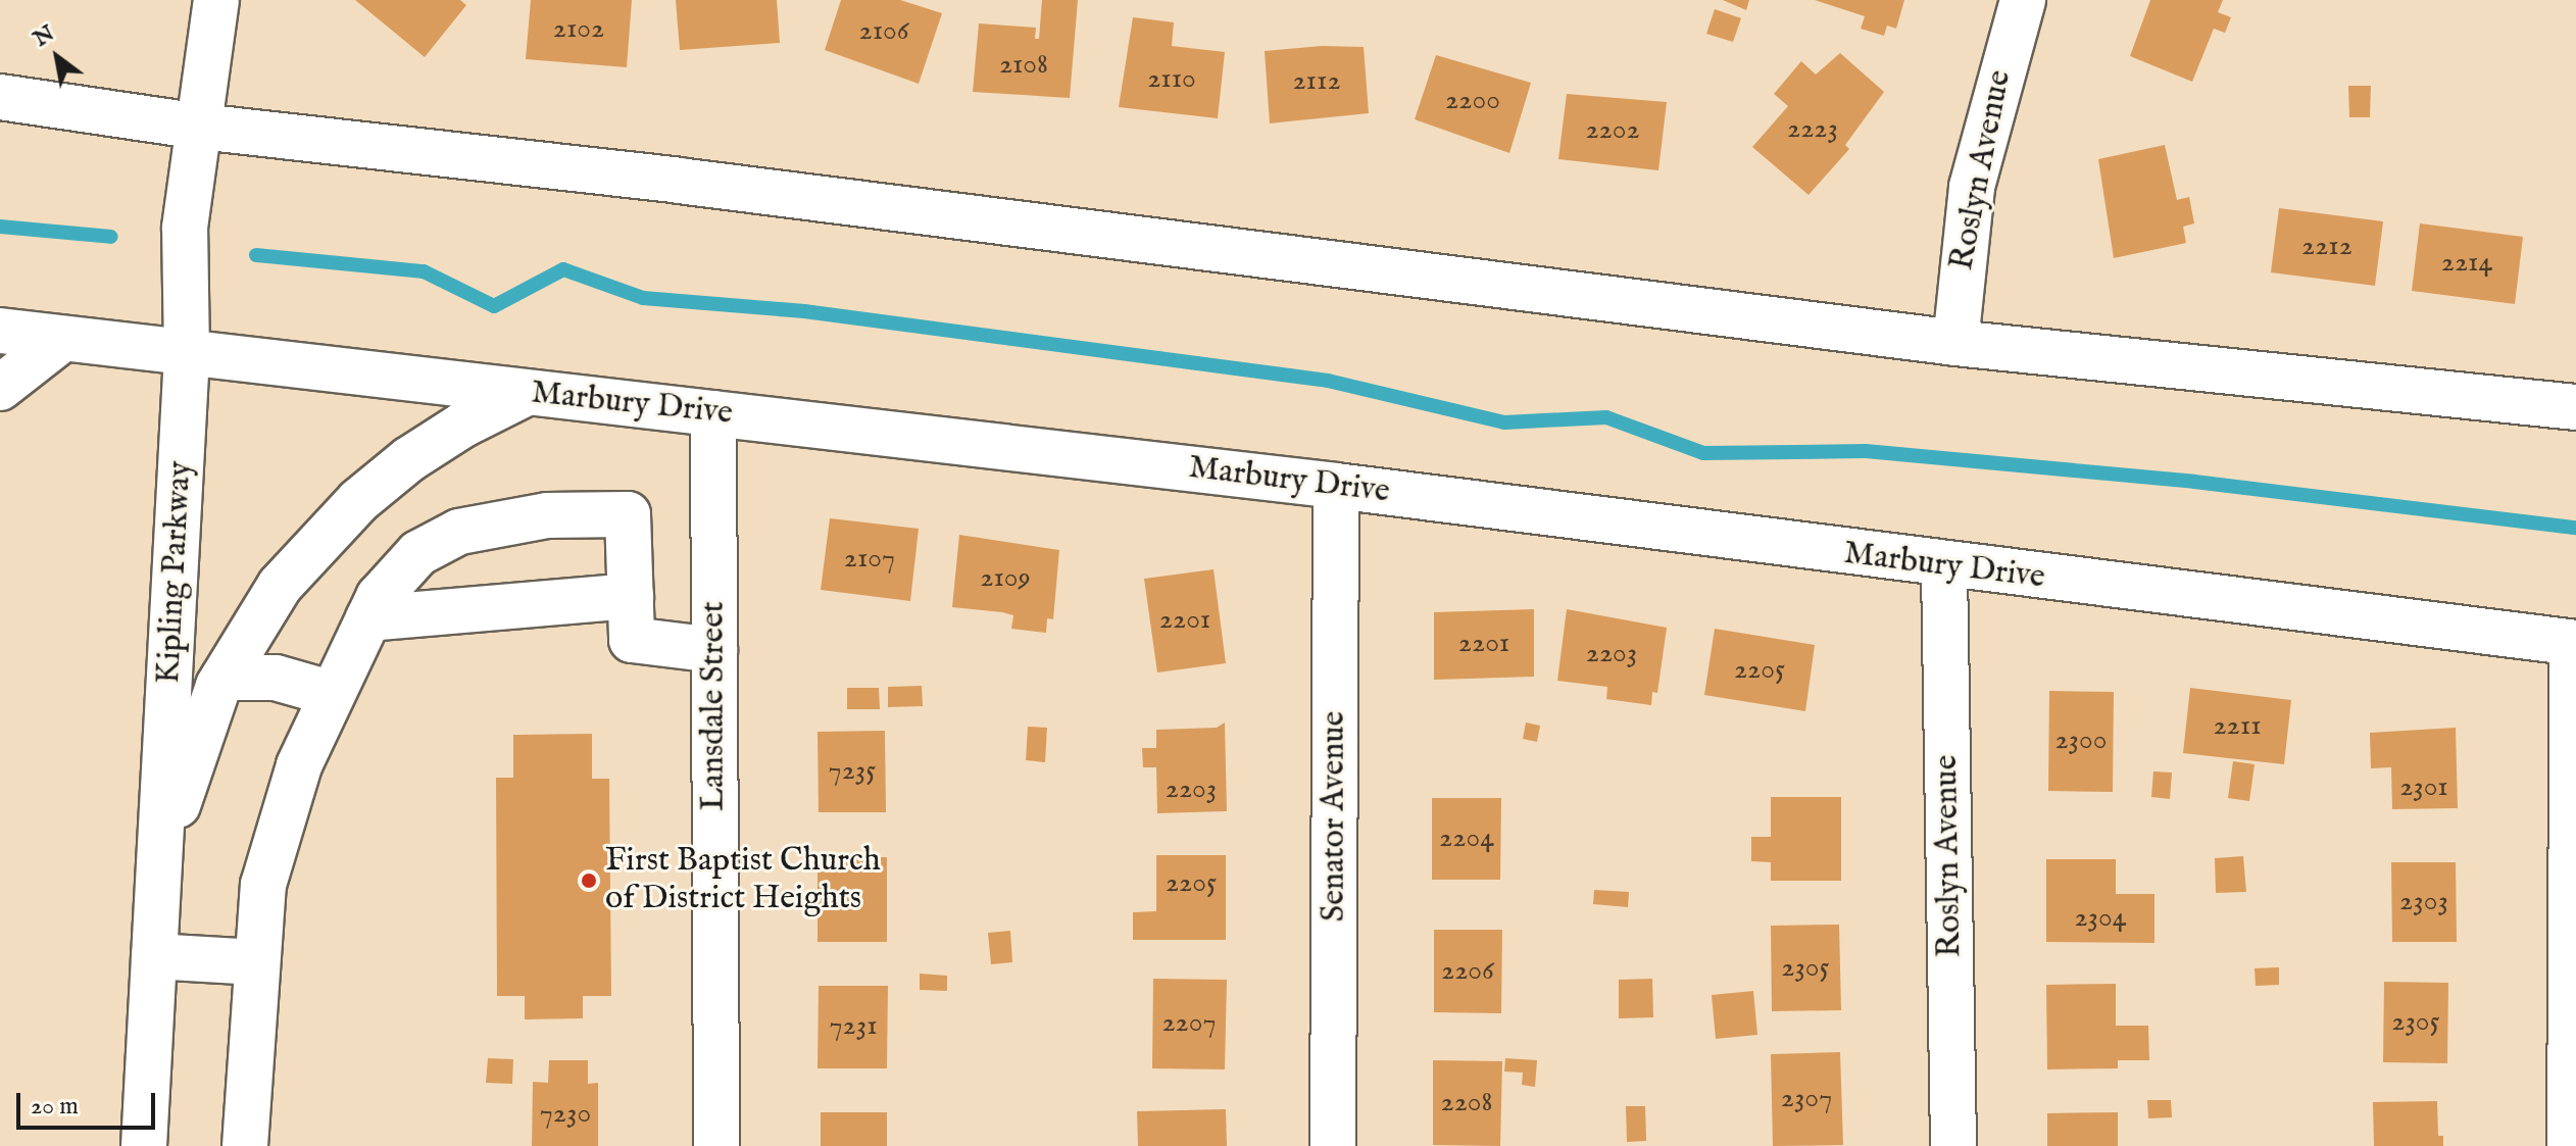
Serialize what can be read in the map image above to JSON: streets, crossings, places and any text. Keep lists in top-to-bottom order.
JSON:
{
  "streets": {
    "street": [
      "Roslyn Avenue",
      "Marbury Drive",
      "Kipling Parkway",
      "Lansdale Street",
      "Senator Avenue"
    ]
  },
  "crossings": [
    ["Roslyn Avenue", "Marbury Drive"],
    ["Marbury Drive", "Kipling Parkway"],
    ["Marbury Drive", "Lansdale Street"],
    ["Marbury Drive", "Senator Avenue"]
  ],
  "places": ["First Baptist Church of District Heights"],
  "house_numbers": [
    "2102",
    "2106",
    "2108",
    "2110",
    "2112",
    "2200",
    "2223",
    "2202",
    "2212",
    "2214",
    "2107",
    "2109",
    "2201",
    "2201",
    "2203",
    "2205",
    "2211",
    "2300",
    "7235",
    "2301",
    "2203",
    "2204",
    "2205",
    "2303",
    "2304",
    "2305",
    "2206",
    "2305",
    "2207",
    "7231",
    "2307",
    "2208",
    "7230"
  ],
  "scale_bar": "20 m",
  "north": "top left"
}
